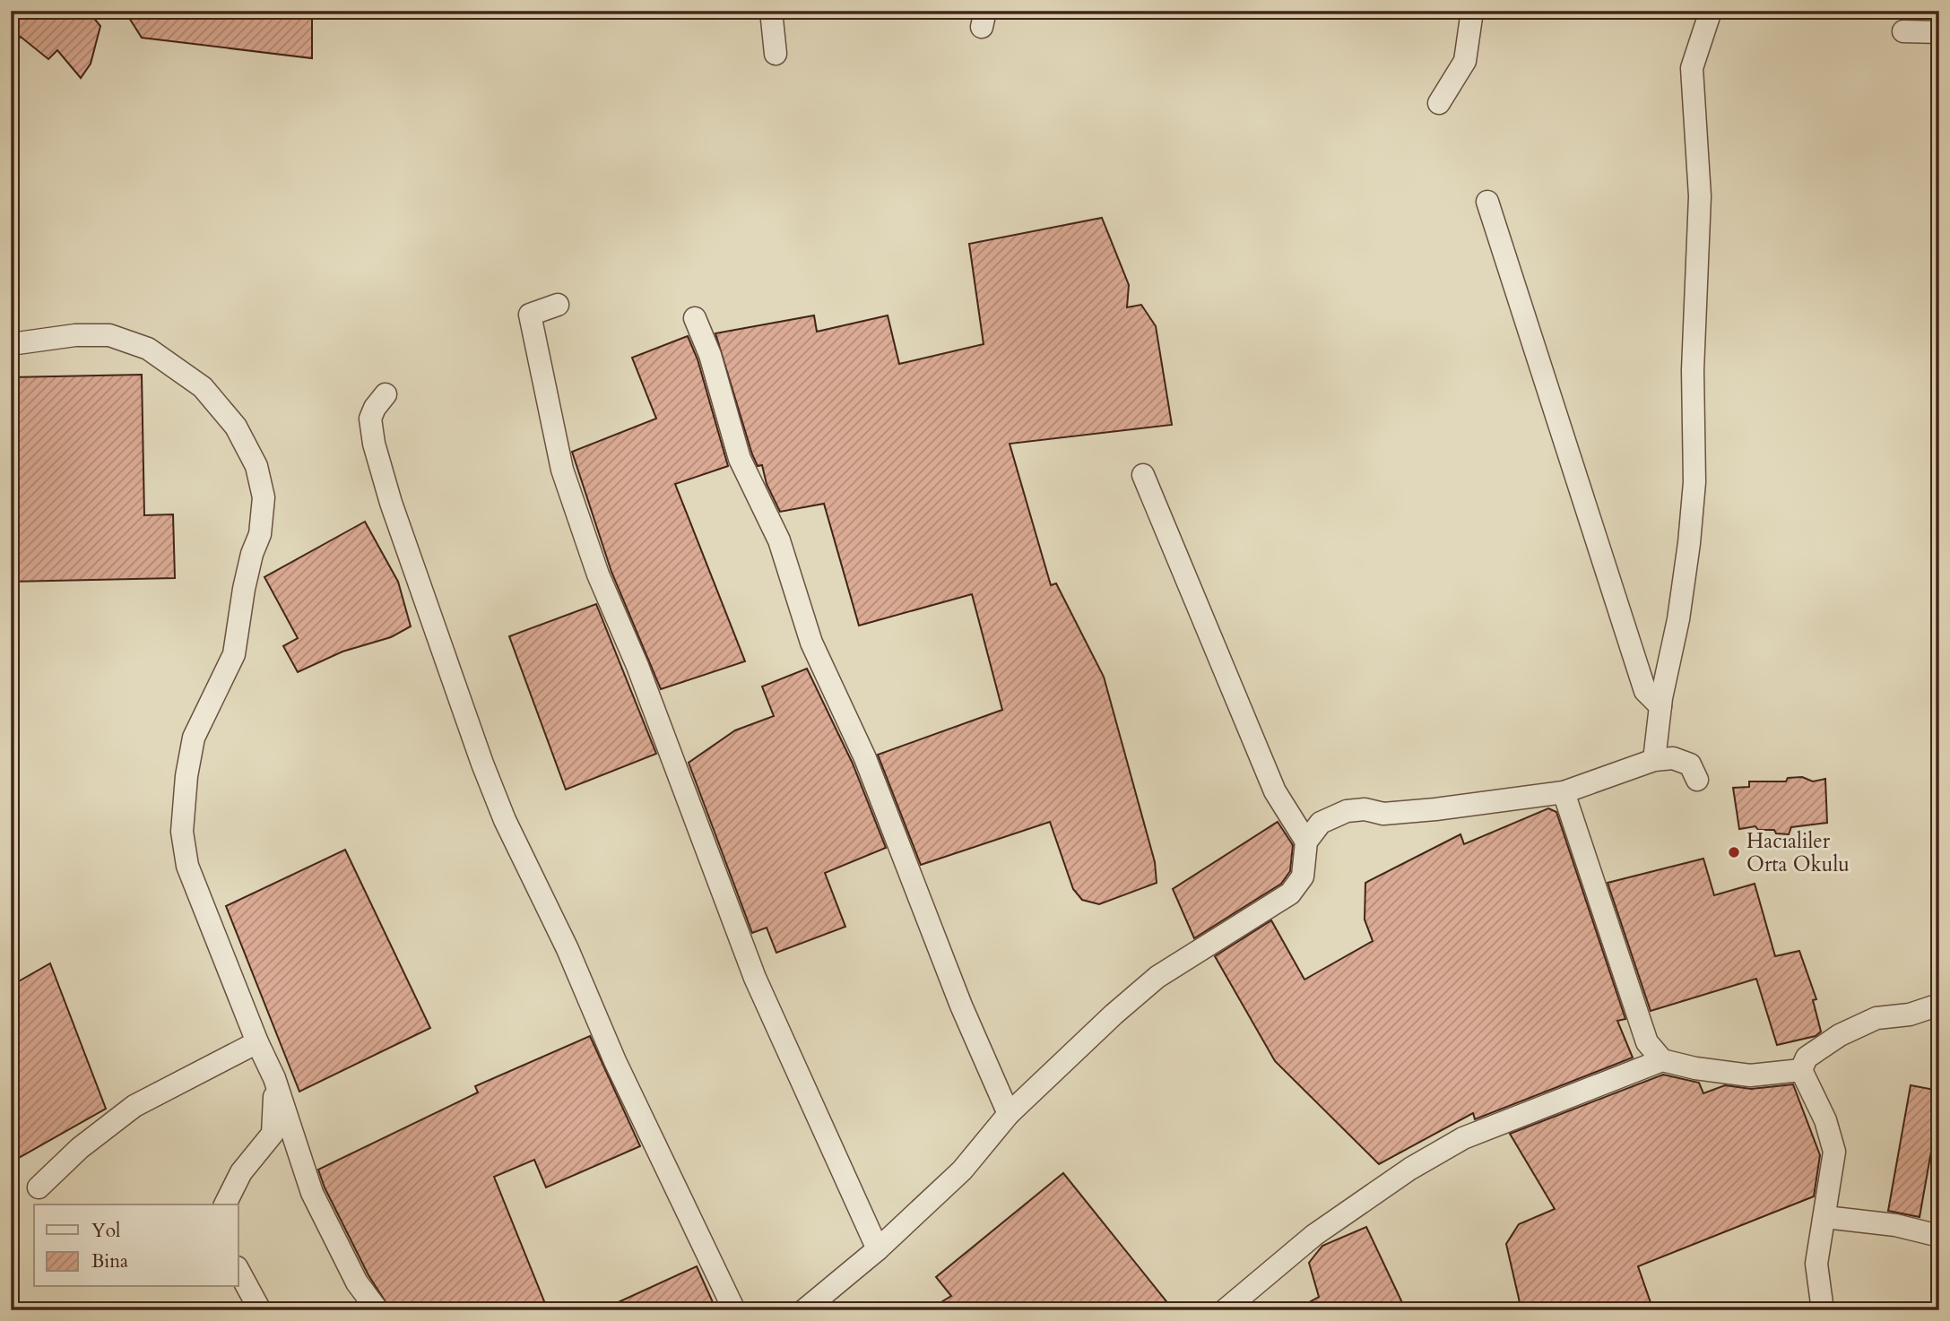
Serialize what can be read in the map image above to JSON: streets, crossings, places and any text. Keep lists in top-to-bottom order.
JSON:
{
  "places": ["Hacıaliler Orta Okulu"],
  "legend": ["Yol", "Bina"]
}
